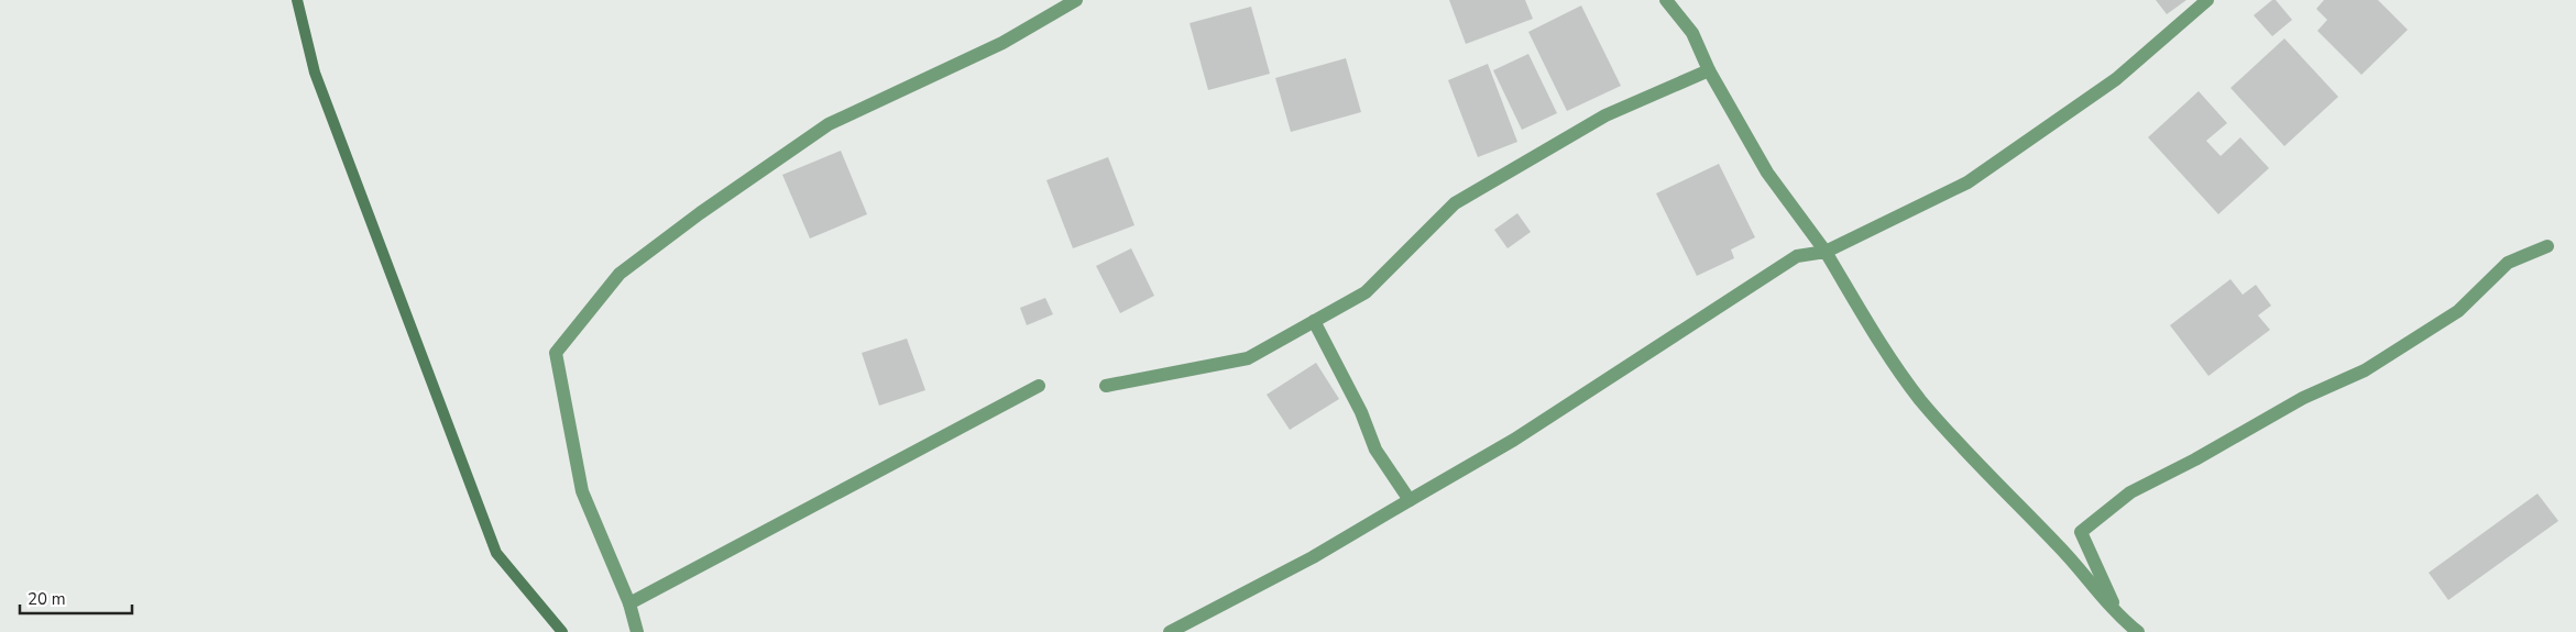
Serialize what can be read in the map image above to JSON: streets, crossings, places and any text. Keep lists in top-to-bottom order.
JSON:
{
  "scale_bar": "20 m"
}
